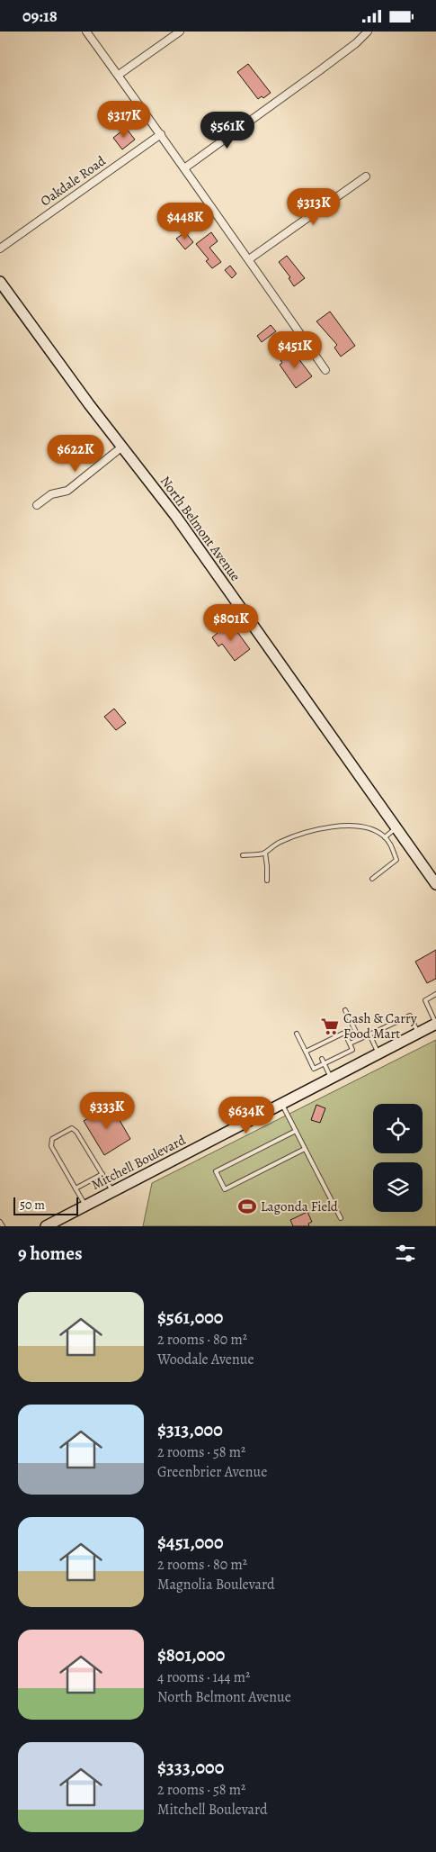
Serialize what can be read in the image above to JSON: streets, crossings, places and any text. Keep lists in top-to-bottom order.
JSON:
{
  "streets": {
    "street": ["Oakdale Road", "North Belmont Avenue", "Mitchell Boulevard"]
  },
  "places": {
    "supermarket": ["Cash & Carry Food Mart"],
    "sports": ["Lagonda Field"]
  },
  "scale_bar": "50 m",
  "page": {
    "status": "09:18",
    "price": [
      "$317K",
      "$561K",
      "$313K",
      "$448K",
      "$451K",
      "$622K",
      "$801K",
      "$333K",
      "$634K"
    ],
    "scale": "50 m",
    "heading": "9 homes",
    "list": [
      {
        "name": "$561,000",
        "note": "2 rooms · 80 m² · Woodale Avenue"
      },
      {
        "name": "$313,000",
        "note": "2 rooms · 58 m² · Greenbrier Avenue"
      },
      {
        "name": "$451,000",
        "note": "2 rooms · 80 m² · Magnolia Boulevard"
      },
      {
        "name": "$801,000",
        "note": "4 rooms · 144 m² · North Belmont Avenue"
      },
      {
        "name": "$333,000",
        "note": "2 rooms · 58 m² · Mitchell Boulevard"
      }
    ]
  }
}
